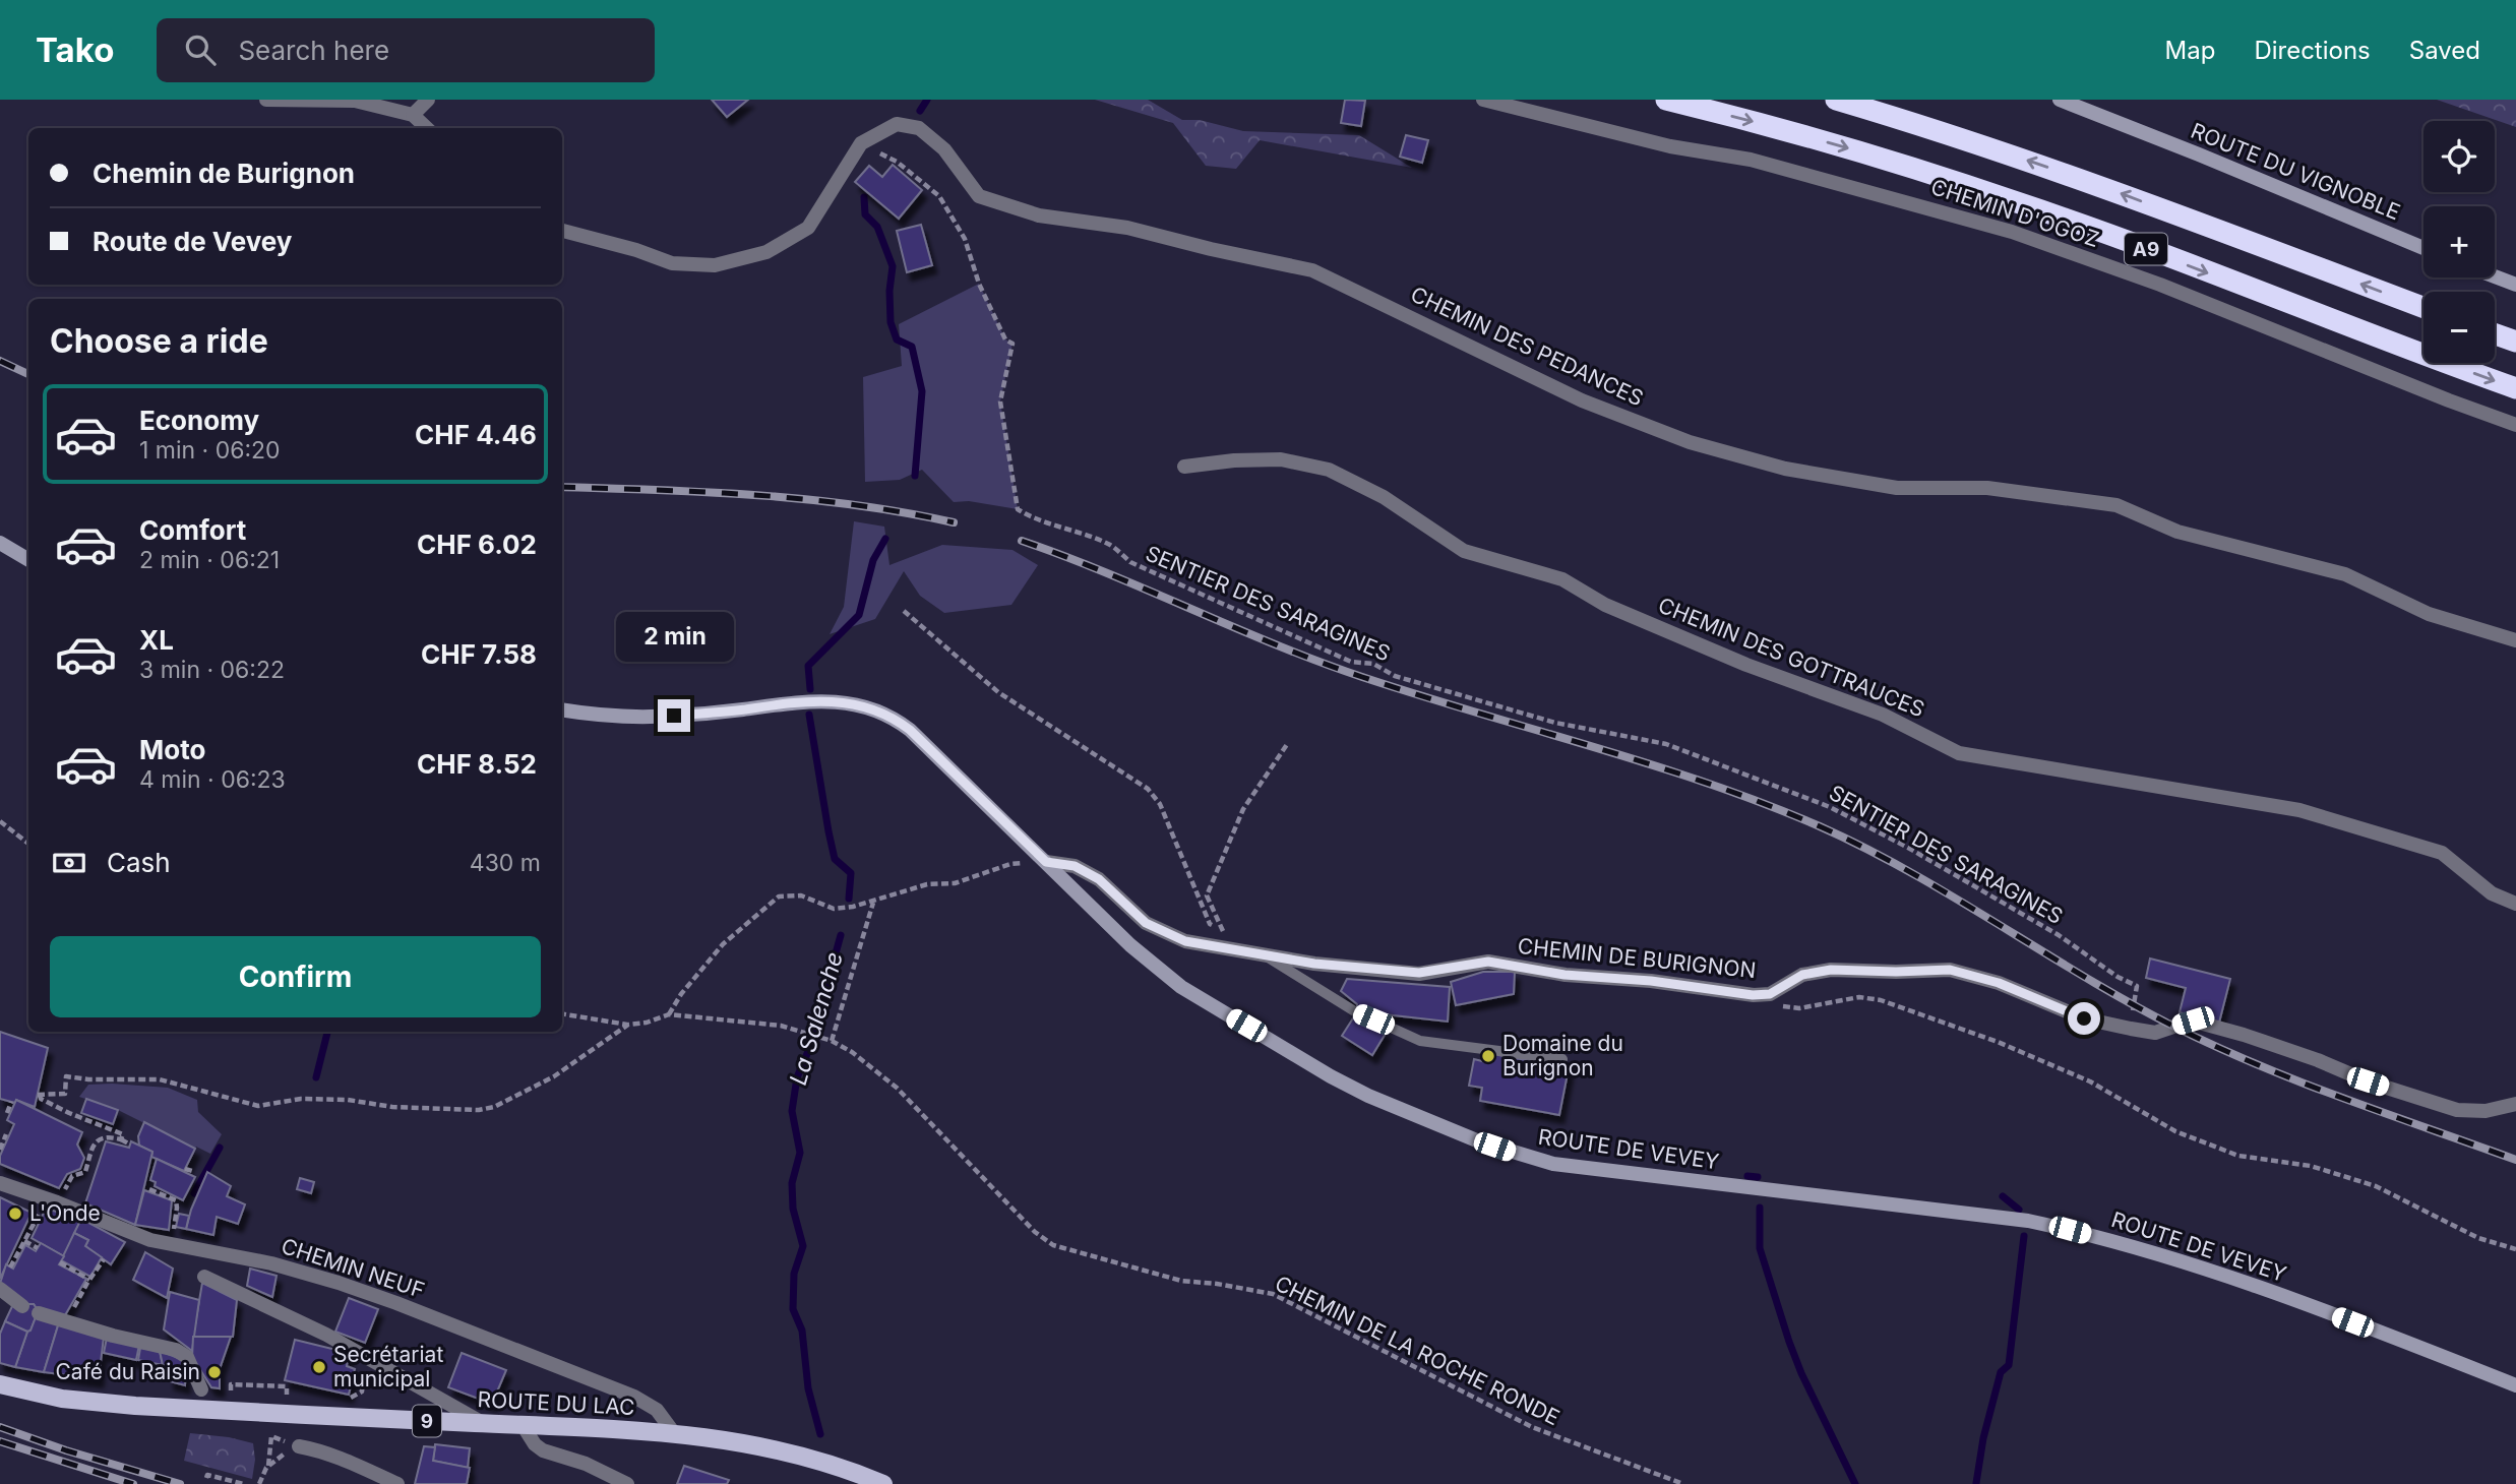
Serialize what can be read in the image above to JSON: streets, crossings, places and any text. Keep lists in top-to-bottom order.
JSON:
{
  "streets": {
    "highway": ["A9"],
    "main road": [
      "ROUTE DU VIGNOBLE",
      "ROUTE DE VEVEY",
      "ROUTE DU LAC",
      "9"
    ],
    "street": [
      "CHEMIN D'OGOZ",
      "CHEMIN DES PEDANCES",
      "CHEMIN DES GOTTRAUCES",
      "CHEMIN DE BURIGNON",
      "CHEMIN NEUF"
    ],
    "path": ["SENTIER DES SARAGINES", "CHEMIN DE LA ROCHE RONDE"]
  },
  "crossings": [
    ["CHEMIN DES PEDANCES", "SENTIER DES SARAGINES"],
    ["SENTIER DES SARAGINES", "CHEMIN DE BURIGNON"],
    ["CHEMIN DE BURIGNON", "ROUTE DE VEVEY"],
    ["CHEMIN NEUF", "ROUTE DU LAC"]
  ],
  "water": ["La Salenche"],
  "places": [
    "Domaine du Burignon",
    "L'Onde",
    "Secrétariat municipal",
    "Café du Raisin"
  ],
  "page": {
    "header": "Tako",
    "search": "Search here",
    "nav": ["Map", "Directions", "Saved"],
    "map_buttons": ["+", "−"],
    "banner": ["Chemin de Burignon", "Route de Vevey"],
    "heading": "Choose a ride",
    "list": [
      {
        "name": "Economy",
        "note": "1 min · 06:20",
        "value": "CHF 4.46"
      },
      {
        "name": "Comfort",
        "note": "2 min · 06:21",
        "value": "CHF 6.02"
      },
      {
        "name": "XL",
        "note": "3 min · 06:22",
        "value": "CHF 7.58"
      },
      {
        "name": "Moto",
        "note": "4 min · 06:23",
        "value": "CHF 8.52"
      }
    ],
    "bubble": "2 min",
    "pay": ["Cash", "430 m"],
    "buttons": "Confirm"
  }
}
